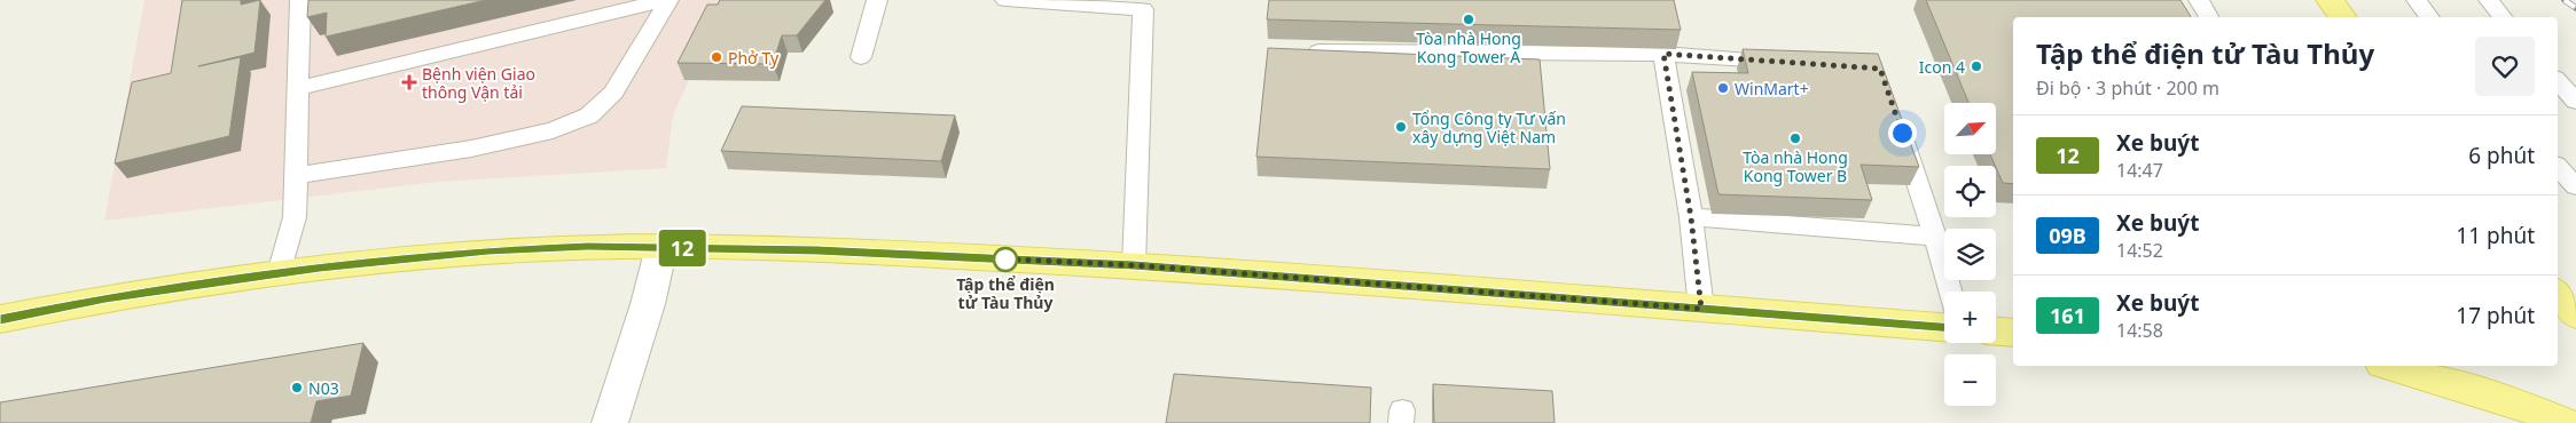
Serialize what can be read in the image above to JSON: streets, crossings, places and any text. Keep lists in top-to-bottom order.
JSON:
{
  "places": {
    "other": [
      "Tòa nhà Hong Kong Tower A",
      "Phở Ty",
      "Icon 4",
      "WinMart+",
      "Tổng Công ty Tư vấn xây dựng Việt Nam",
      "Tòa nhà Hong Kong Tower B",
      "Tập thể điện tử Tàu Thủy",
      "N03"
    ],
    "health": ["Bệnh viện Giao thông Vận tải"]
  },
  "lines": ["bus line 12"],
  "north": "top right",
  "page": {
    "on_map": "12",
    "heading": ["Tập thể điện tử Tàu Thủy", "Đi bộ · 3 phút · 200 m"],
    "map_buttons": ["+", "−"],
    "list": [
      {
        "mark": "12",
        "name": "Xe buýt",
        "note": "14:47",
        "value": "6 phút"
      },
      {
        "mark": "09B",
        "name": "Xe buýt",
        "note": "14:52",
        "value": "11 phút"
      },
      {
        "mark": "161",
        "name": "Xe buýt",
        "note": "14:58",
        "value": "17 phút"
      }
    ]
  }
}
